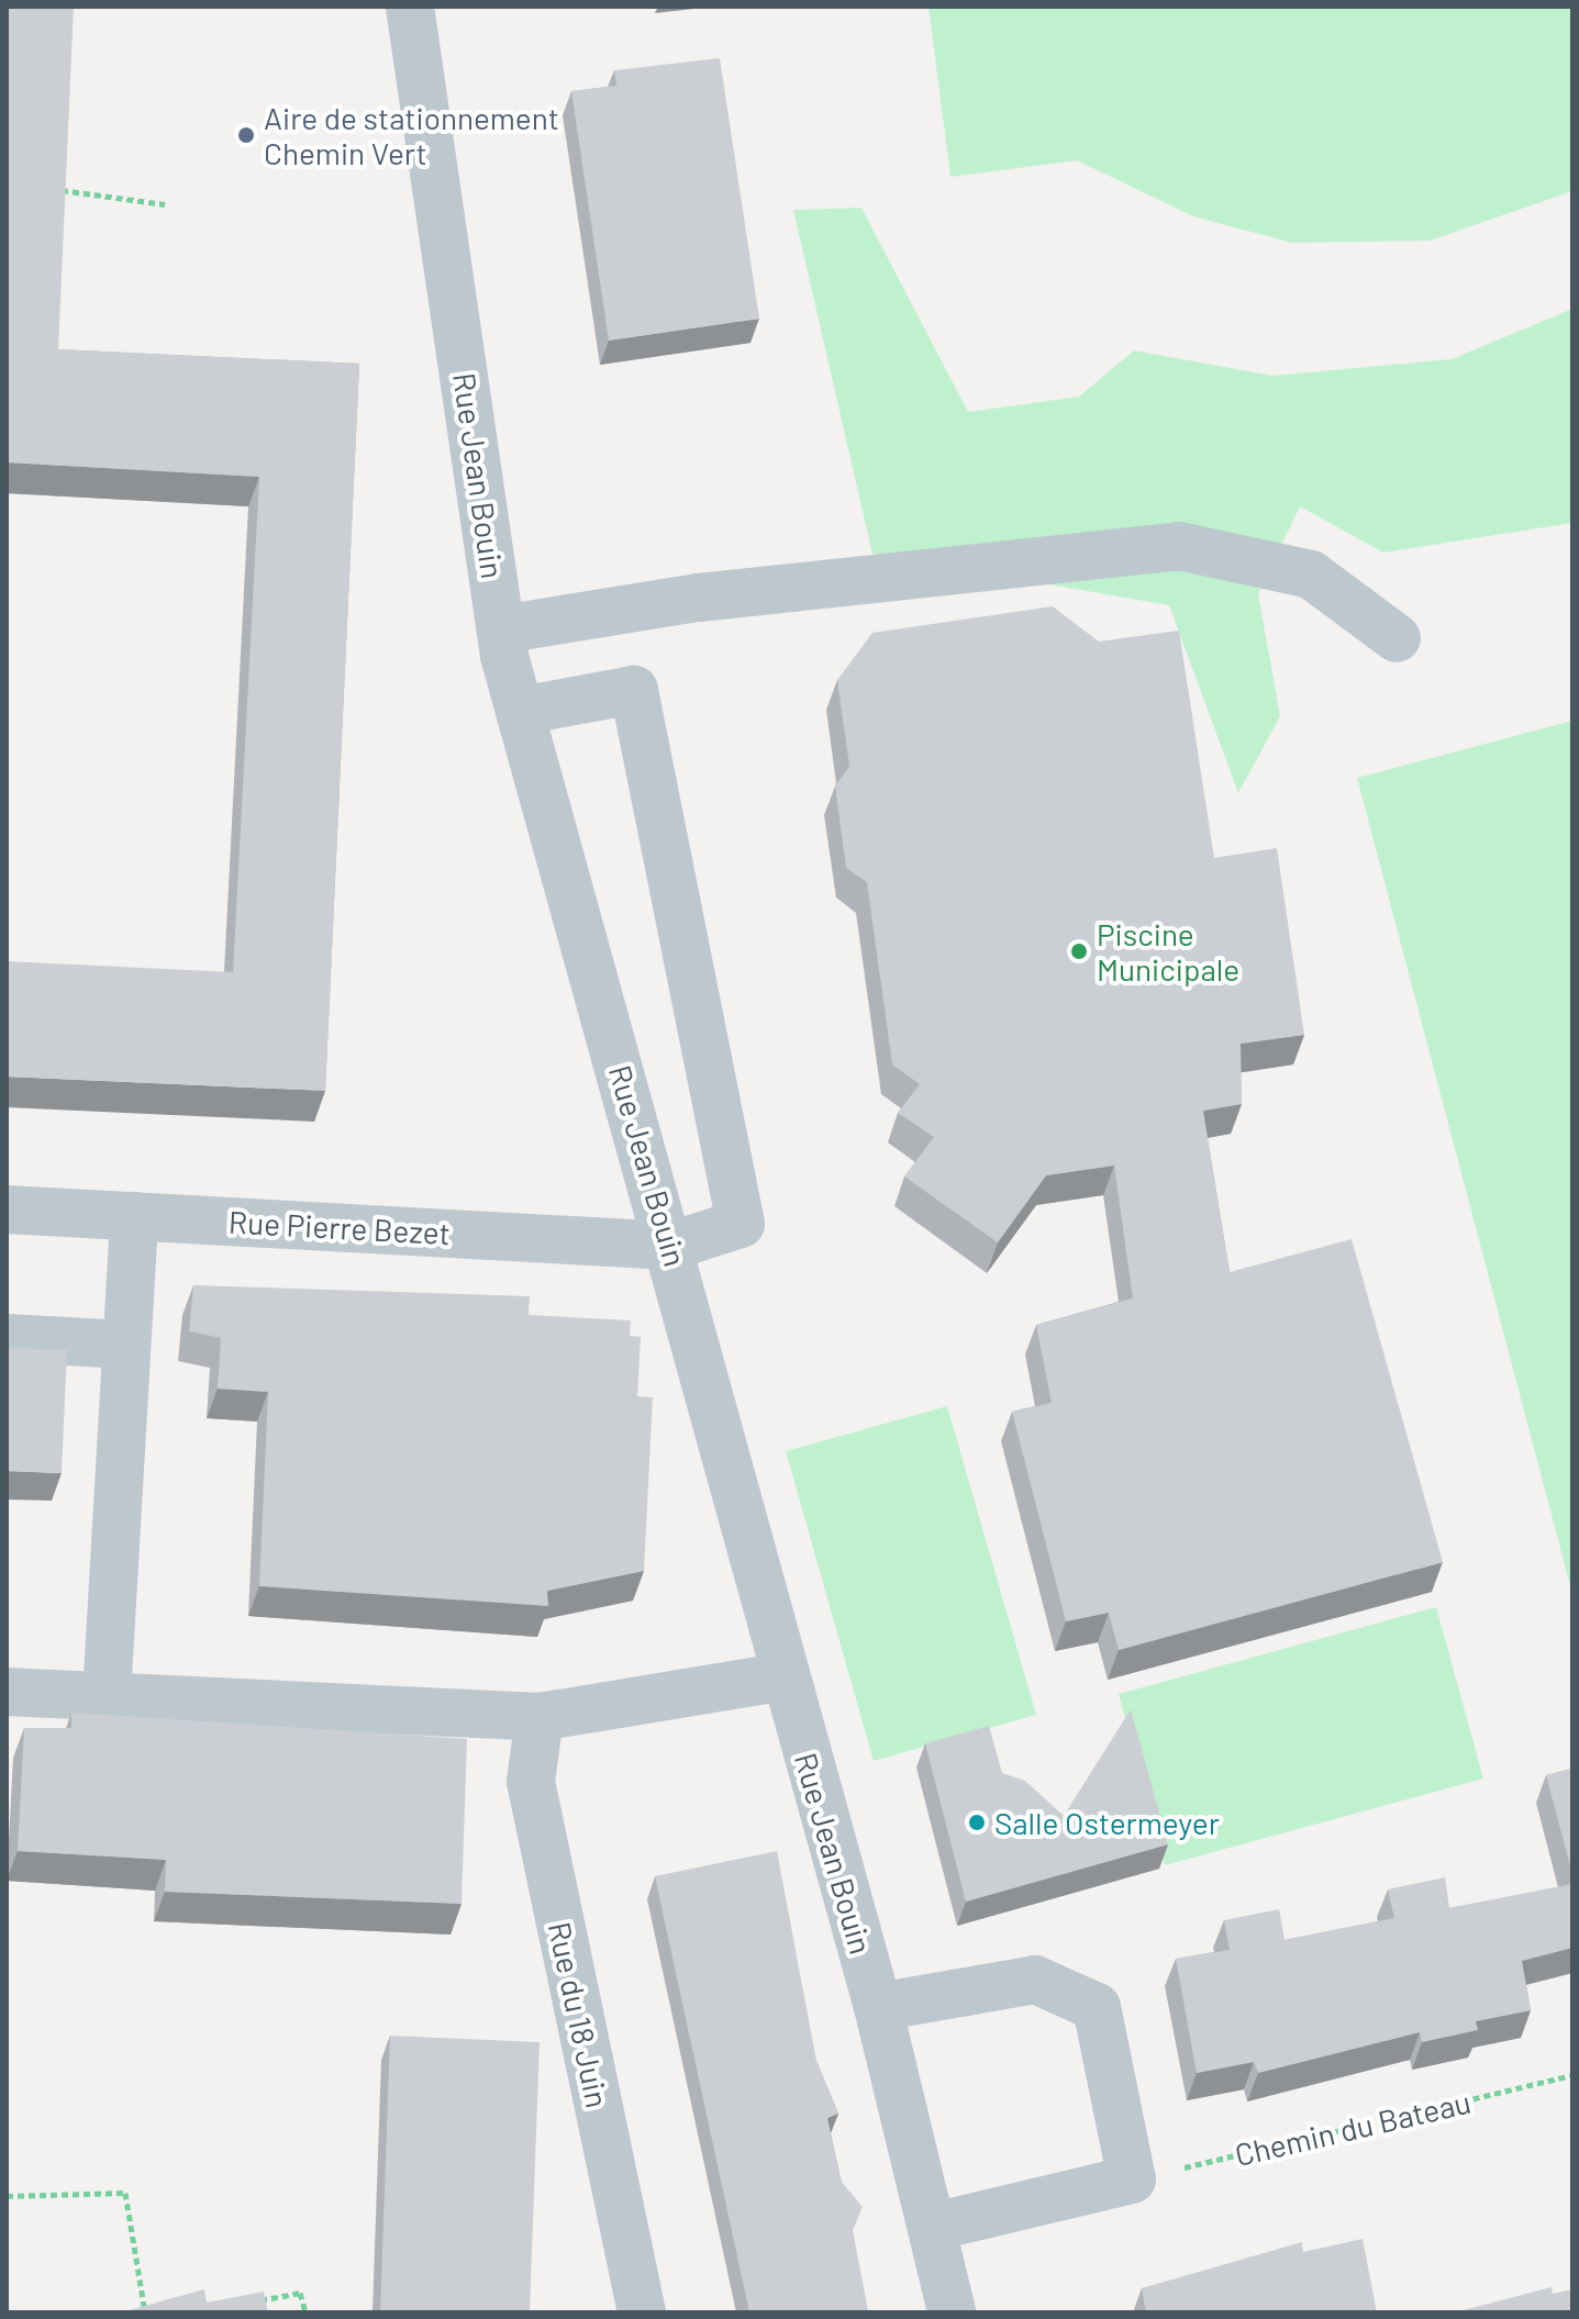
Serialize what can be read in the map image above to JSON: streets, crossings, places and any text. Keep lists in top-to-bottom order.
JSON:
{
  "streets": {
    "street": ["Rue Jean Bouin", "Rue Pierre Bezet", "Rue du 18 Juin"],
    "path": ["Chemin du Bateau"]
  },
  "crossings": [
    ["Rue Jean Bouin", "Rue Pierre Bezet"]
  ],
  "places": ["Aire de stationnement Chemin Vert", "Piscine Municipale", "Salle Ostermeyer"]
}
